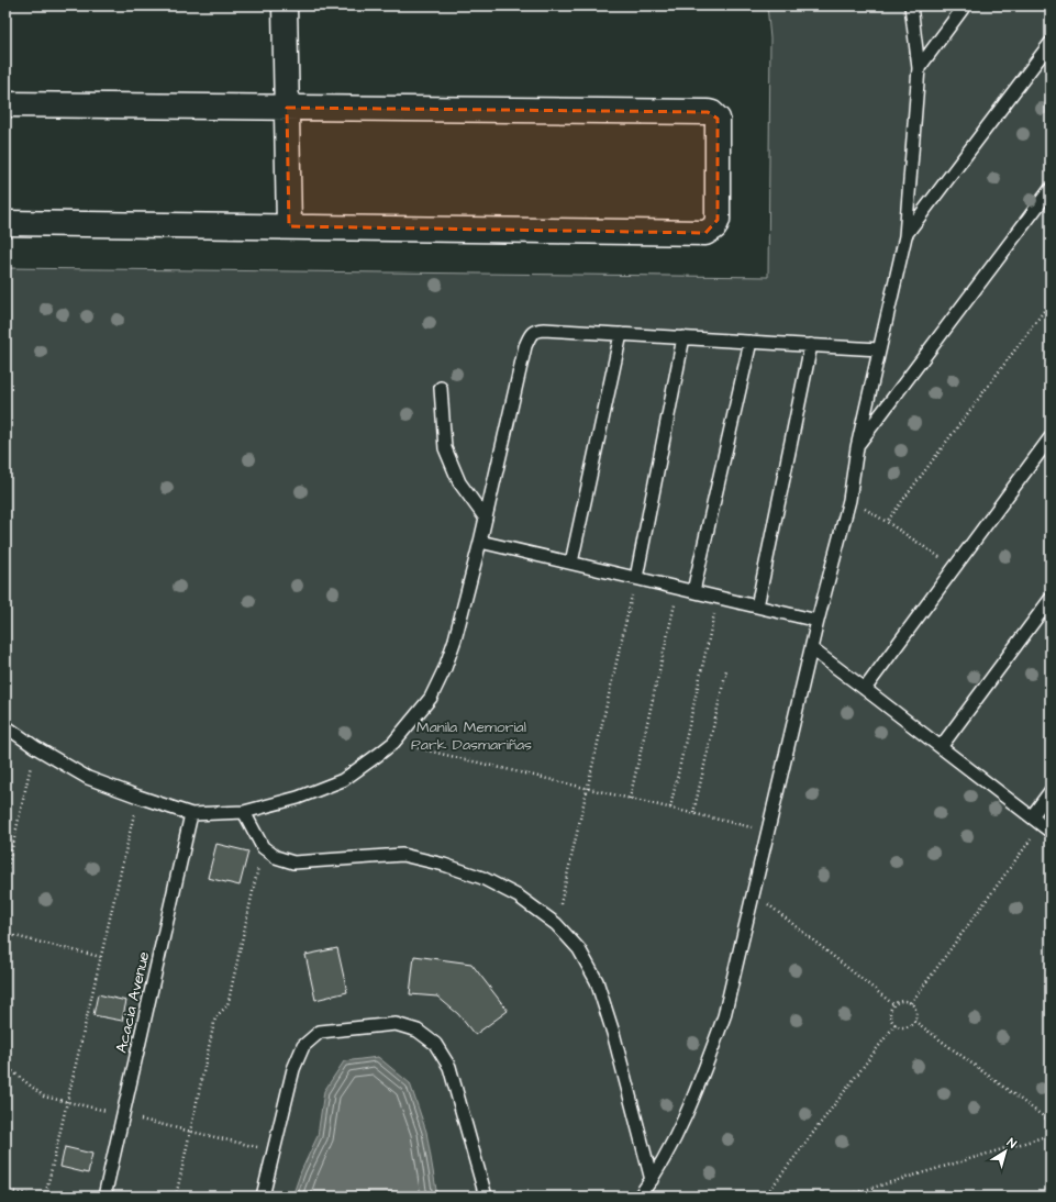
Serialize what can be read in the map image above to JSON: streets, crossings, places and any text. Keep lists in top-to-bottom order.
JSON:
{
  "streets": {
    "lane": ["Acacia Avenue"]
  },
  "parks": ["Manila Memorial Park Dasmariñas"],
  "north": "top right"
}
